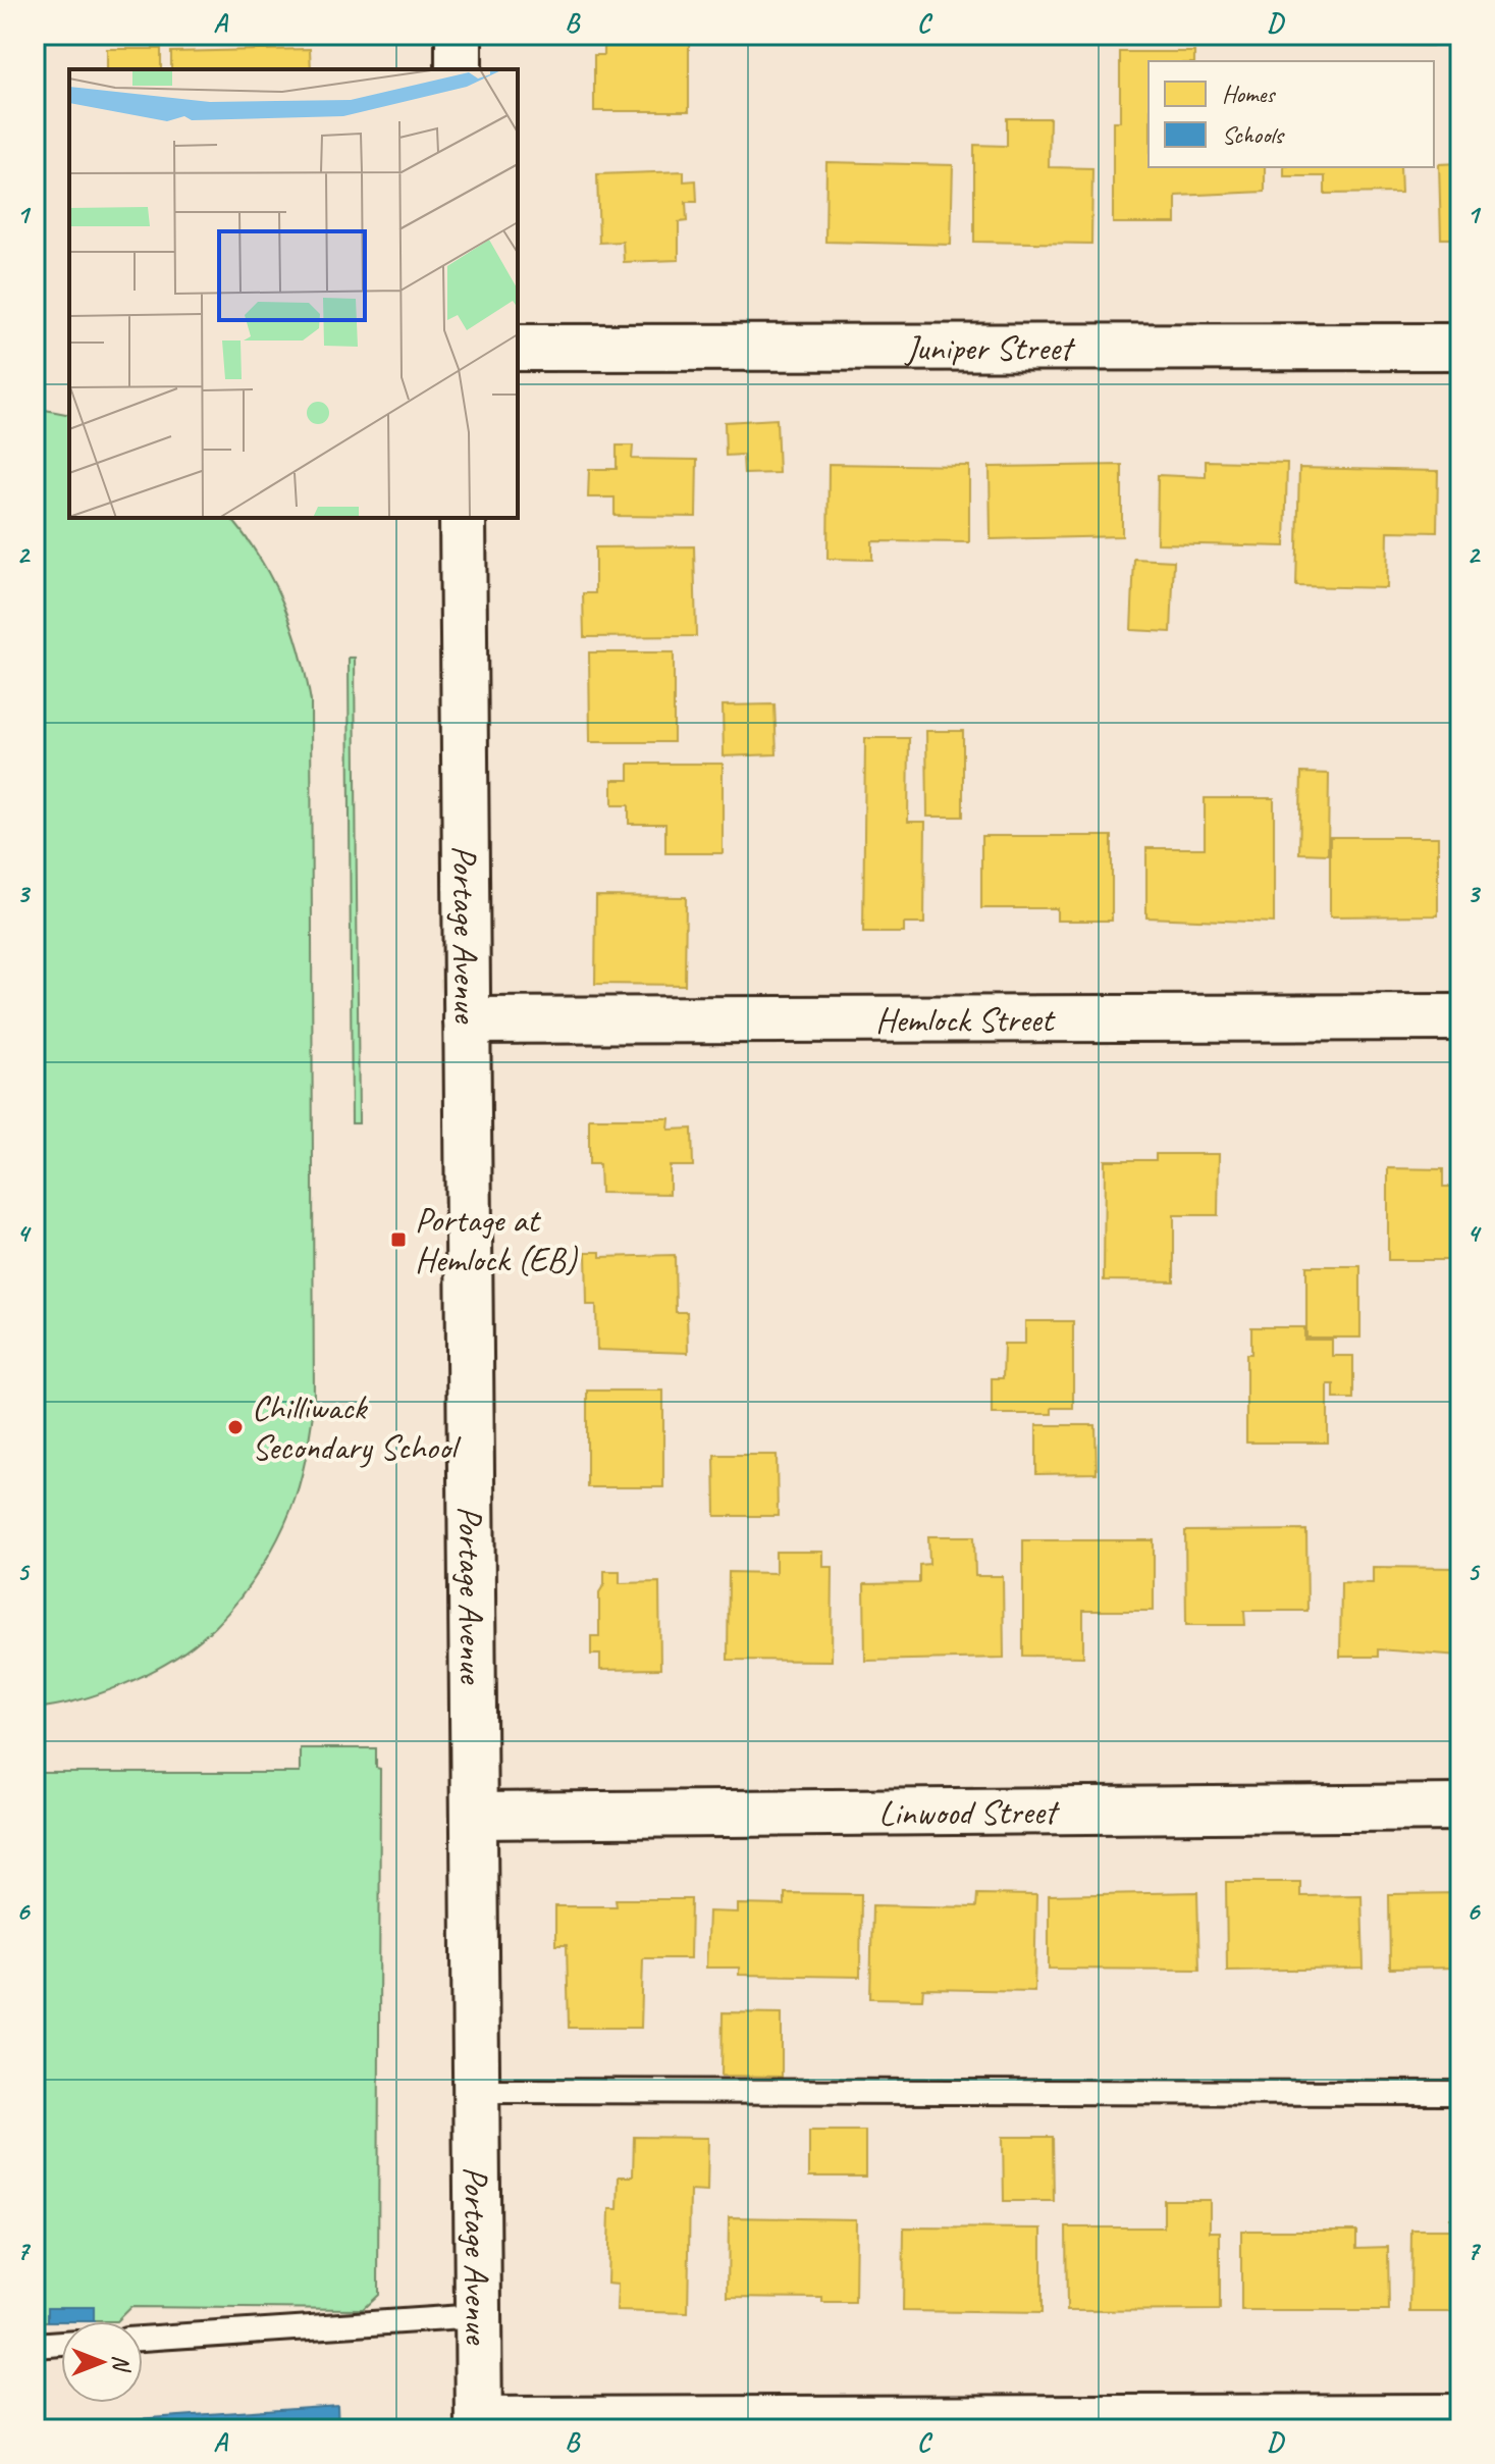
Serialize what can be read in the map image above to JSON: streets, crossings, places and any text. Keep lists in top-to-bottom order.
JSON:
{
  "streets": {
    "street": [
      "Juniper Street",
      "Portage Avenue",
      "Hemlock Street",
      "Linwood Street"
    ]
  },
  "crossings": [
    ["Portage Avenue", "Hemlock Street"],
    ["Portage Avenue", "Linwood Street"]
  ],
  "places": {
    "transit": ["Portage at Hemlock (EB)"],
    "other": ["Chilliwack Secondary School"]
  },
  "legend": ["Homes", "Schools"],
  "north": "right",
  "grid": {
    "columns": [
      "A",
      "B",
      "C",
      "D"
    ],
    "rows": [
      "1",
      "2",
      "3",
      "4",
      "5",
      "6",
      "7"
    ]
  }
}
